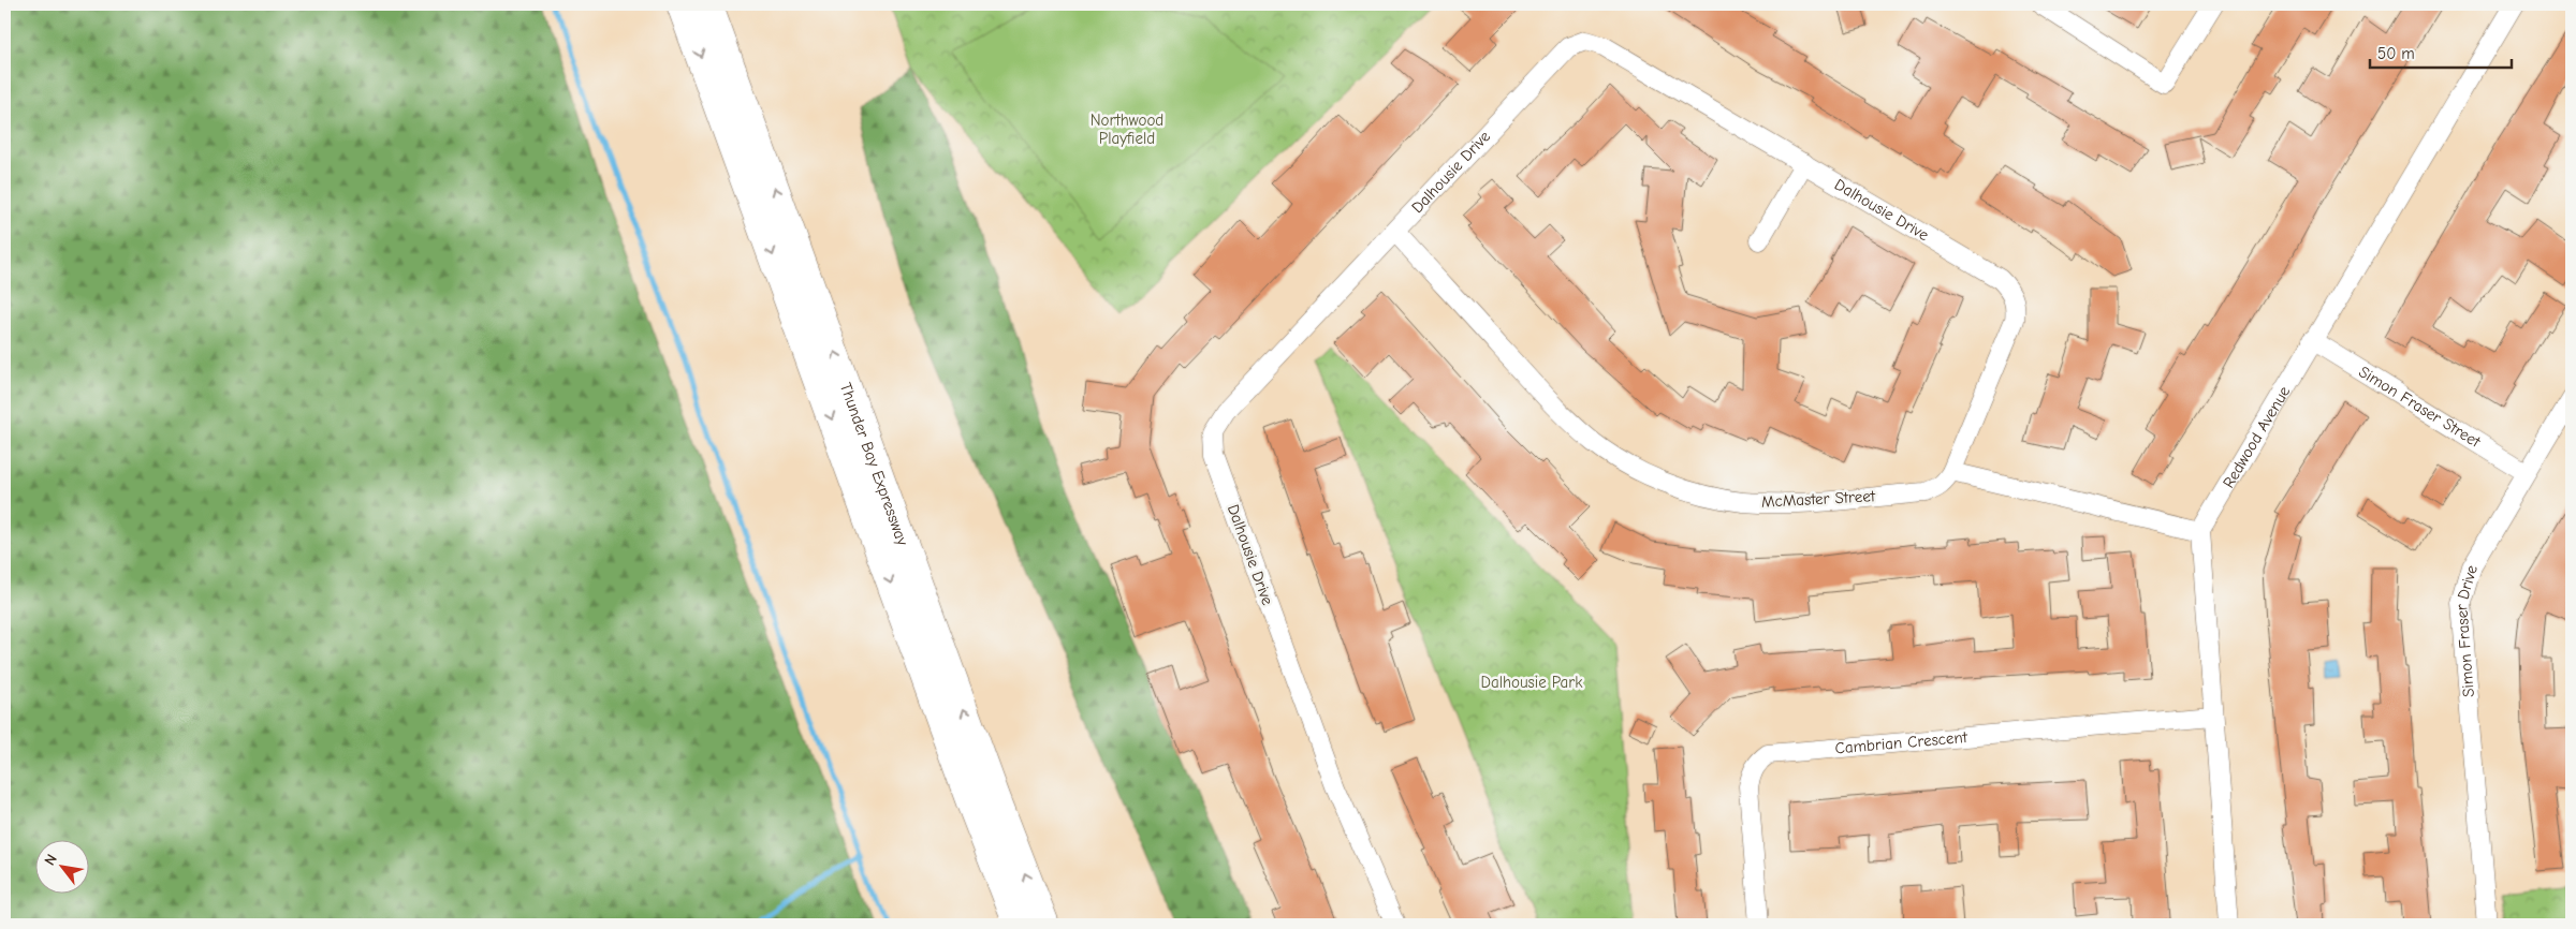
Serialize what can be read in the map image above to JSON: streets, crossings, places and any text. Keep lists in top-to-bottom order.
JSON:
{
  "streets": {
    "highway": ["Thunder Bay Expressway"],
    "street": [
      "Dalhousie Drive",
      "Simon Fraser Street",
      "Redwood Avenue",
      "McMaster Street",
      "Simon Fraser Drive",
      "Cambrian Crescent"
    ]
  },
  "crossings": [
    ["Dalhousie Drive", "McMaster Street"],
    ["Simon Fraser Street", "Redwood Avenue"],
    ["Simon Fraser Street", "Simon Fraser Drive"]
  ],
  "parks": ["Northwood Playfield", "Dalhousie Park"],
  "scale_bar": "50 m",
  "north": "top left"
}
